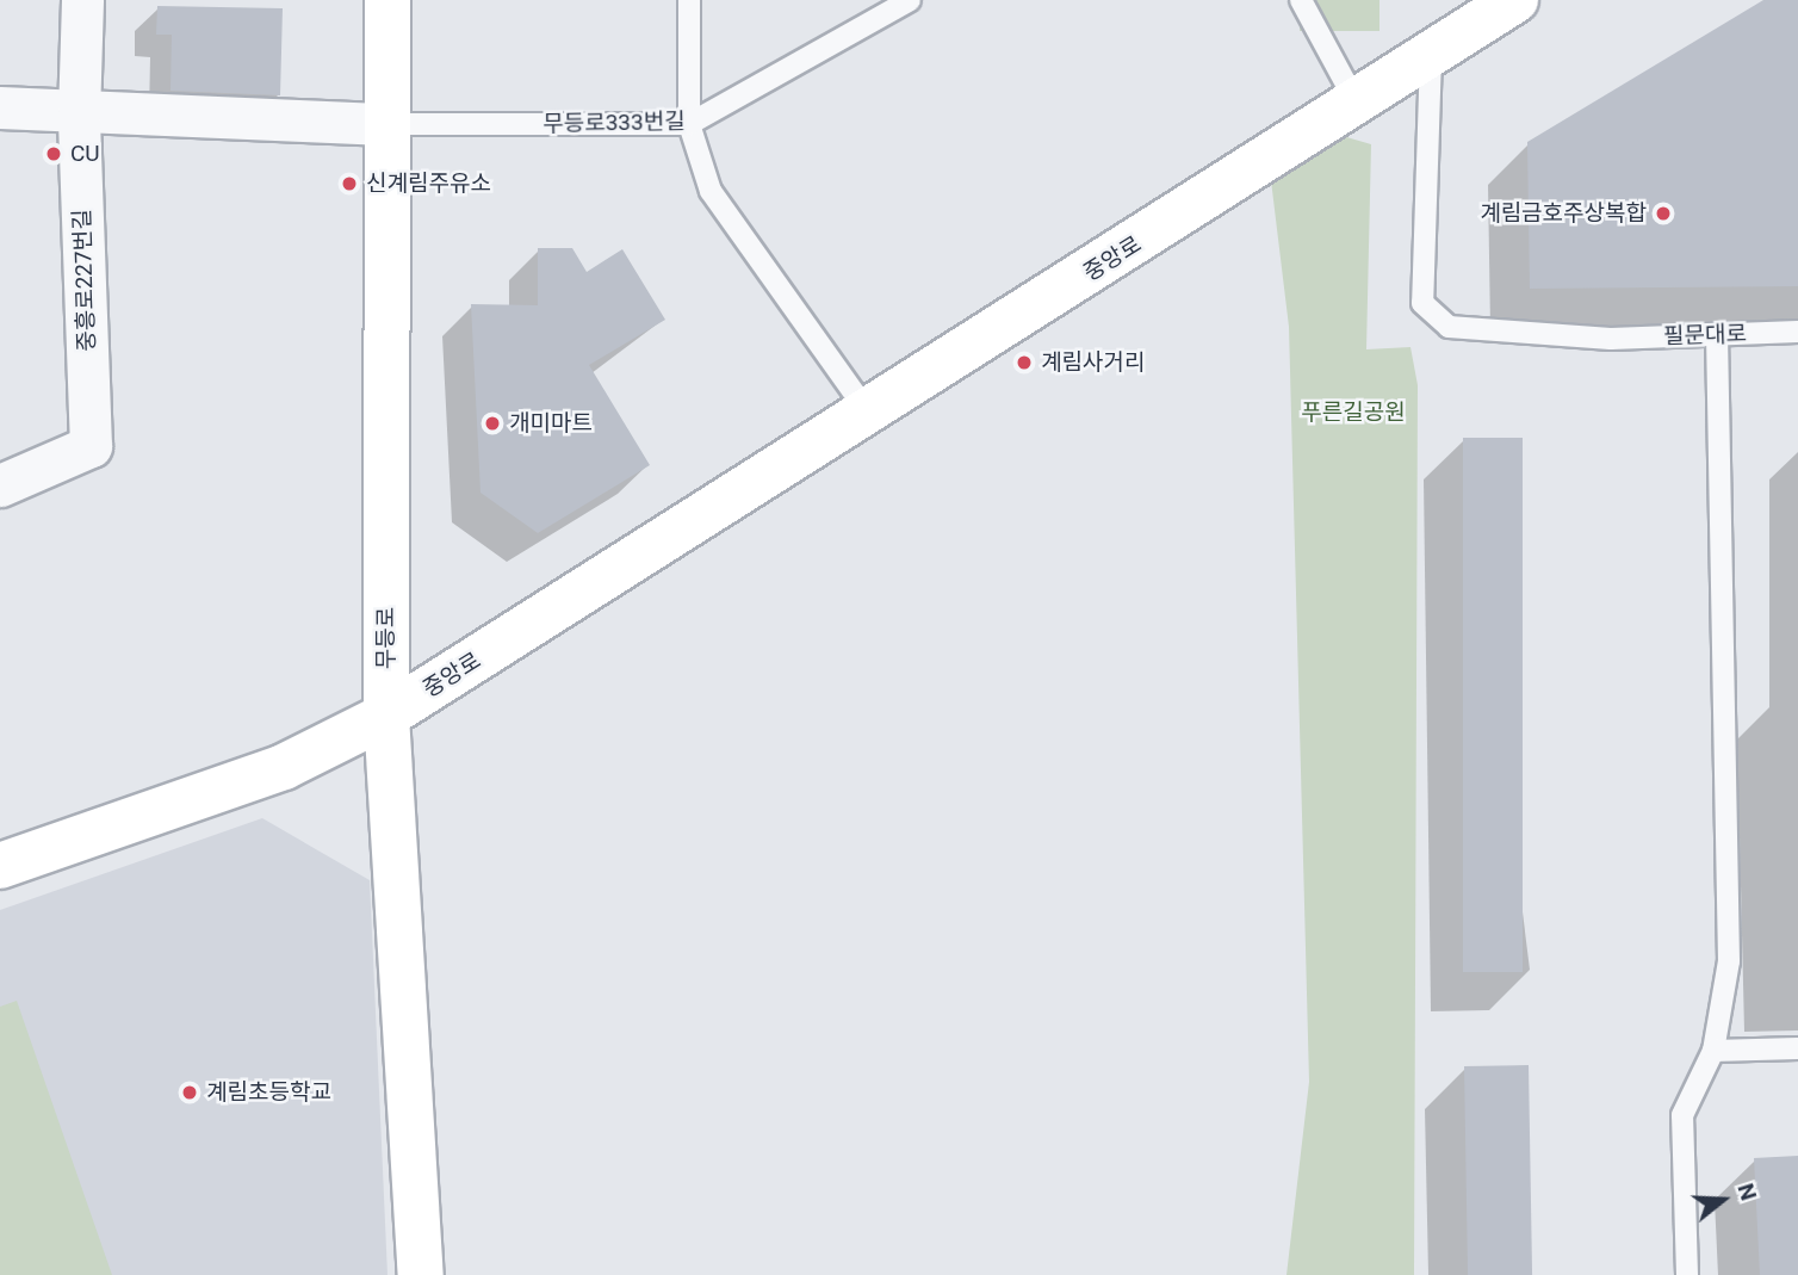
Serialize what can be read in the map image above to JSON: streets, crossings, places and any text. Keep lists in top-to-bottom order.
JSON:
{
  "streets": {
    "main road": ["중앙로", "무등로"],
    "street": ["중흥로227번길"],
    "lane": ["무등로333번길", "필문대로"]
  },
  "crossings": [
    ["무등로333번길", "무등로"],
    ["중앙로", "필문대로"],
    ["중앙로", "무등로"]
  ],
  "parks": ["푸른길공원"],
  "places": [
    "CU",
    "신계림주유소",
    "계림금호주상복합",
    "계림사거리",
    "개미마트",
    "계림초등학교"
  ],
  "north": "right"
}
